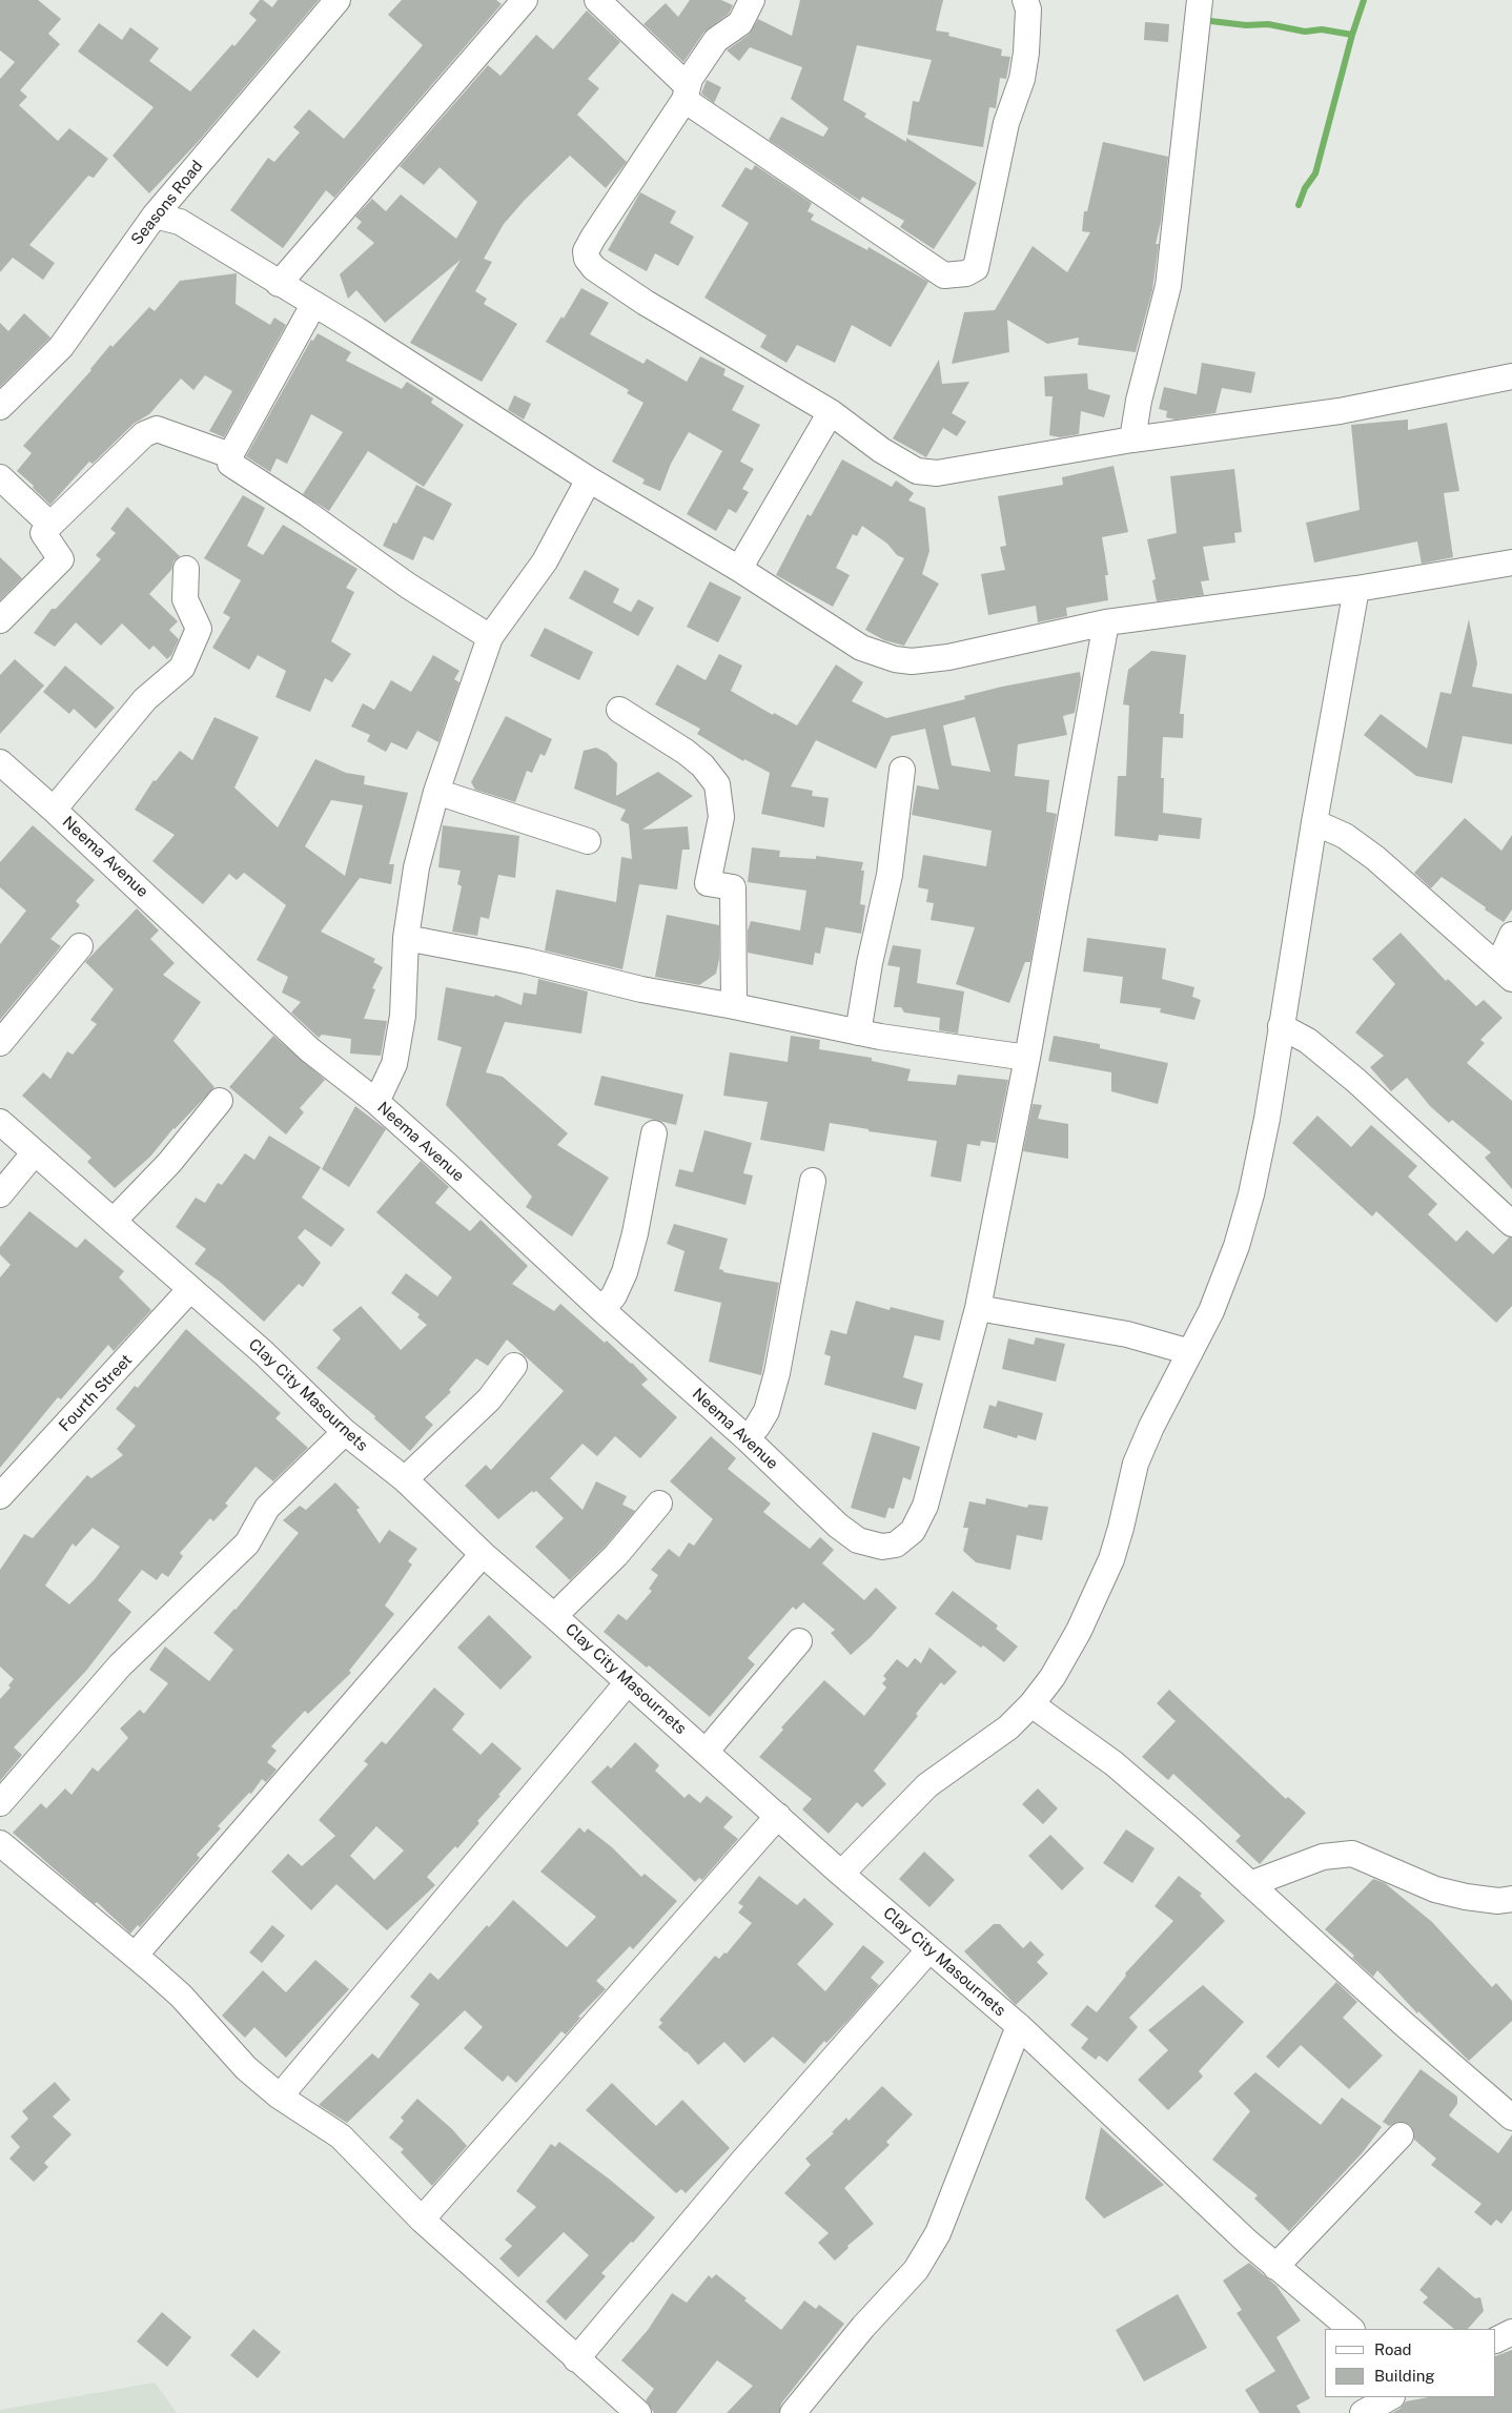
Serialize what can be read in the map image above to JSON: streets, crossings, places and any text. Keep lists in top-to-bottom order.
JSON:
{
  "streets": {
    "street": [
      "Seasons Road",
      "Neema Avenue",
      "Fourth Street",
      "Clay City Masournets"
    ]
  },
  "crossings": [
    ["Fourth Street", "Clay City Masournets"]
  ],
  "legend": ["Road", "Building"]
}
